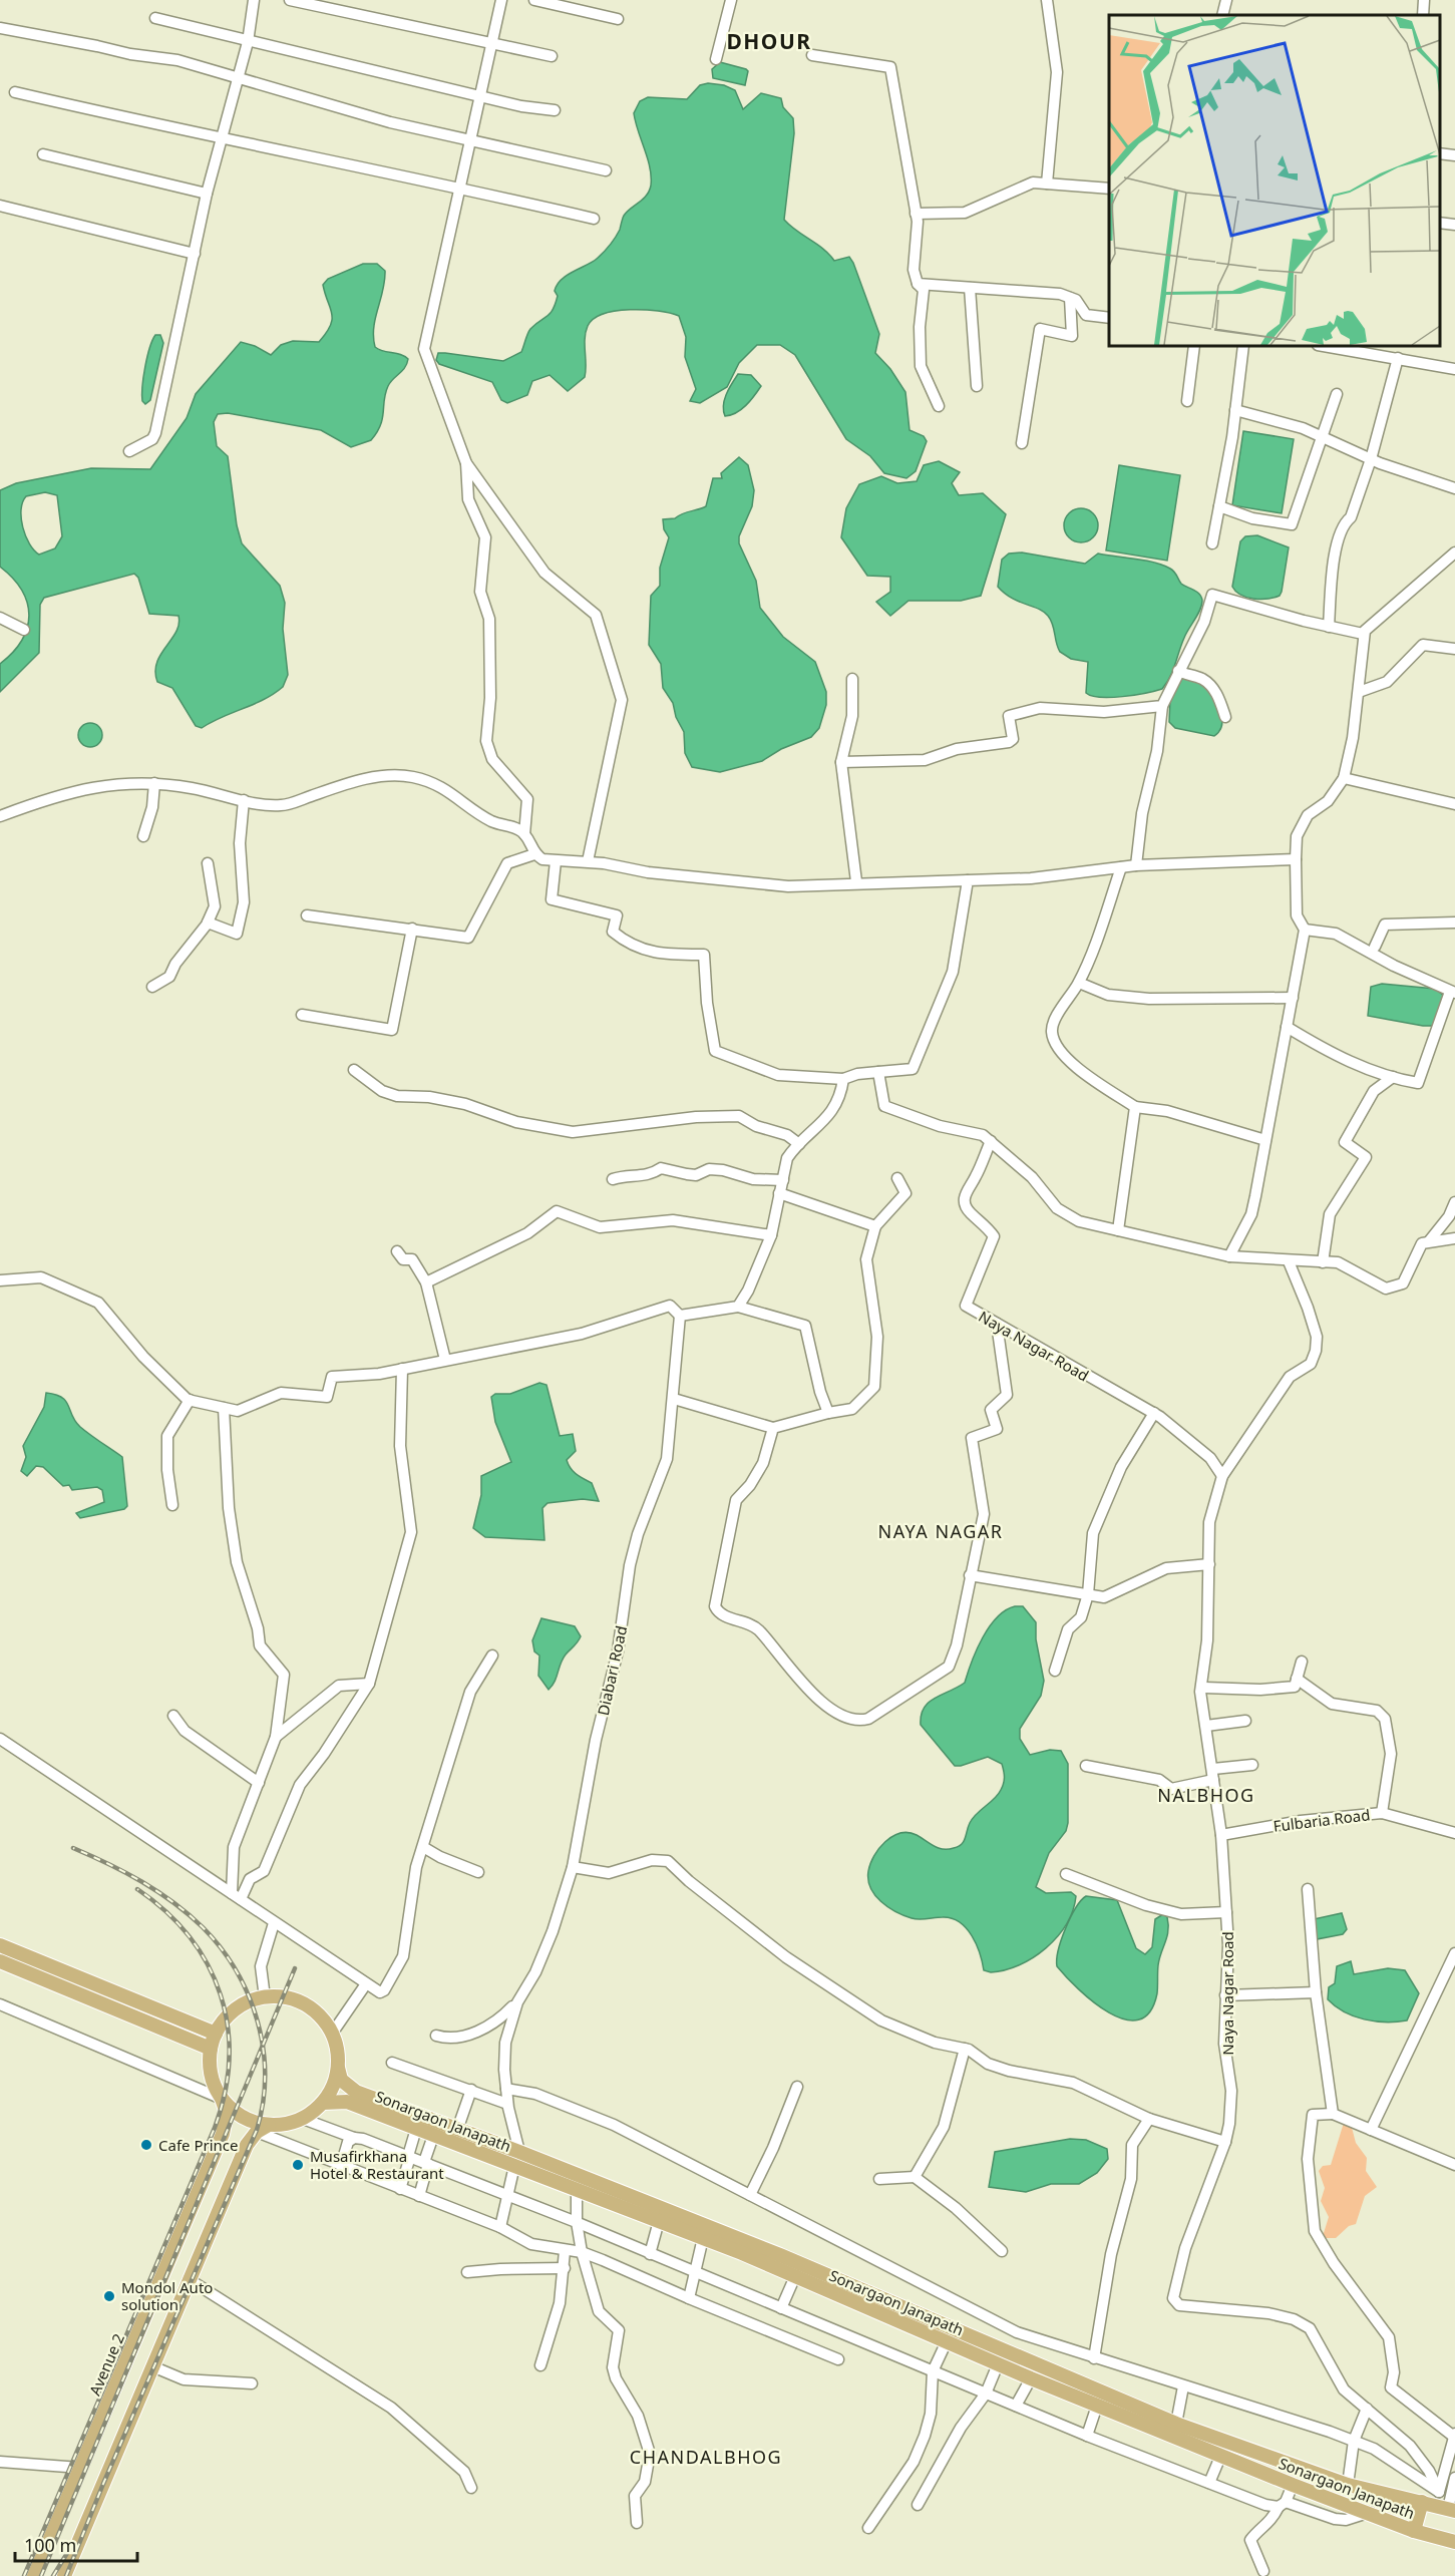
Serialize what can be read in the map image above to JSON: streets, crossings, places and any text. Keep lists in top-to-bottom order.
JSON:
{
  "streets": {
    "main road": ["Sonargaon Janapath", "Avenue 2"],
    "street": ["Naya Nagar Road", "Diabari Road", "Fulbaria Road"]
  },
  "crossings": [
    ["Naya Nagar Road", "Fulbaria Road"],
    ["Naya Nagar Road", "Sonargaon Janapath"],
    ["Diabari Road", "Sonargaon Janapath"],
    ["Sonargaon Janapath", "Avenue 2"]
  ],
  "districts": [
    "DHOUR",
    "NAYA NAGAR",
    "NALBHOG",
    "CHANDALBHOG"
  ],
  "places": ["Cafe Prince", "Musafirkhana Hotel & Restaurant", "Mondol Auto solution"],
  "scale_bar": "100 m"
}
